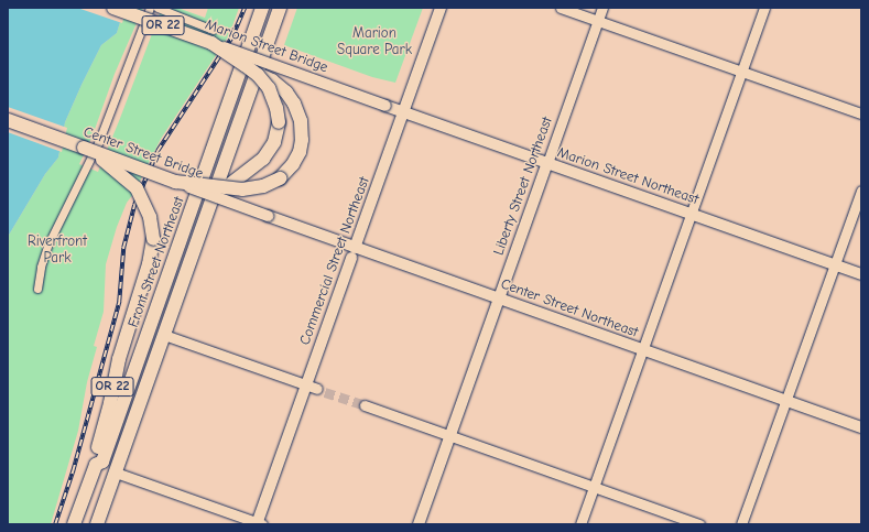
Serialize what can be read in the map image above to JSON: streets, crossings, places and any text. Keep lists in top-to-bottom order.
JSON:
{
  "streets": {
    "highway": [
      "OR 22",
      "Marion Street Bridge",
      "Center Street Bridge",
      "Front Street Northeast"
    ],
    "main road": [
      "Marion Street Northeast",
      "Liberty Street Northeast",
      "Commercial Street Northeast",
      "Center Street Northeast"
    ]
  },
  "crossings": [
    ["OR 22", "Marion Street Bridge"],
    ["OR 22", "Center Street Bridge"],
    ["OR 22", "Front Street Northeast"],
    ["Marion Street Bridge", "Marion Street Northeast"],
    ["Center Street Bridge", "Center Street Northeast"],
    ["Marion Street Northeast", "Liberty Street Northeast"],
    ["Marion Street Northeast", "Commercial Street Northeast"],
    ["Liberty Street Northeast", "Center Street Northeast"],
    ["Commercial Street Northeast", "Center Street Northeast"]
  ],
  "parks": ["Marion Square Park", "Riverfront Park"]
}
